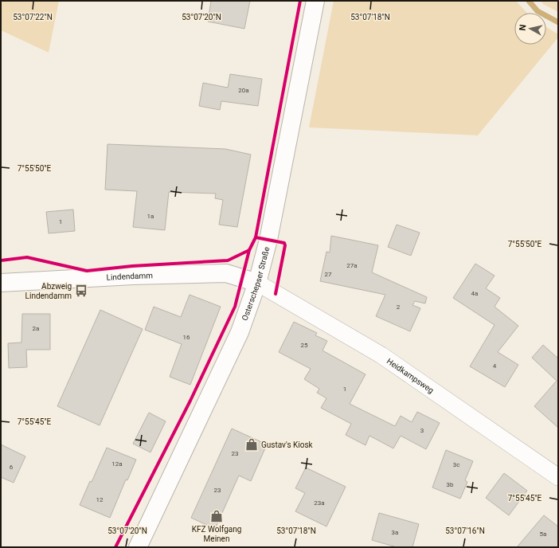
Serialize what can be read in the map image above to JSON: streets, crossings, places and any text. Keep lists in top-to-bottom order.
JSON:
{
  "streets": {
    "main road": ["Lindendamm", "Osterschepser Straße"],
    "street": ["Heidkampsweg"]
  },
  "crossings": [
    ["Lindendamm", "Osterschepser Straße"],
    ["Lindendamm", "Heidkampsweg"],
    ["Osterschepser Straße", "Heidkampsweg"]
  ],
  "places": {
    "bus stop": ["Abzweig Lindendamm"],
    "shop": ["Gustav's Kiosk", "KFZ Wolfgang Meinen"]
  },
  "house_numbers": [
    "20a",
    "1a",
    "1",
    "27a",
    "27",
    "4a",
    "2",
    "2a",
    "16",
    "25",
    "4",
    "1",
    "3",
    "23",
    "12a",
    "3c",
    "6",
    "3b",
    "23",
    "12",
    "23a",
    "3a",
    "5a"
  ],
  "north": "left",
  "coordinates": [
    "53°07'22\"N",
    "53°07'20\"N",
    "53°07'18\"N",
    "7°55'50\"E",
    "7°55'45\"E",
    "53°07'16\"N"
  ]
}
